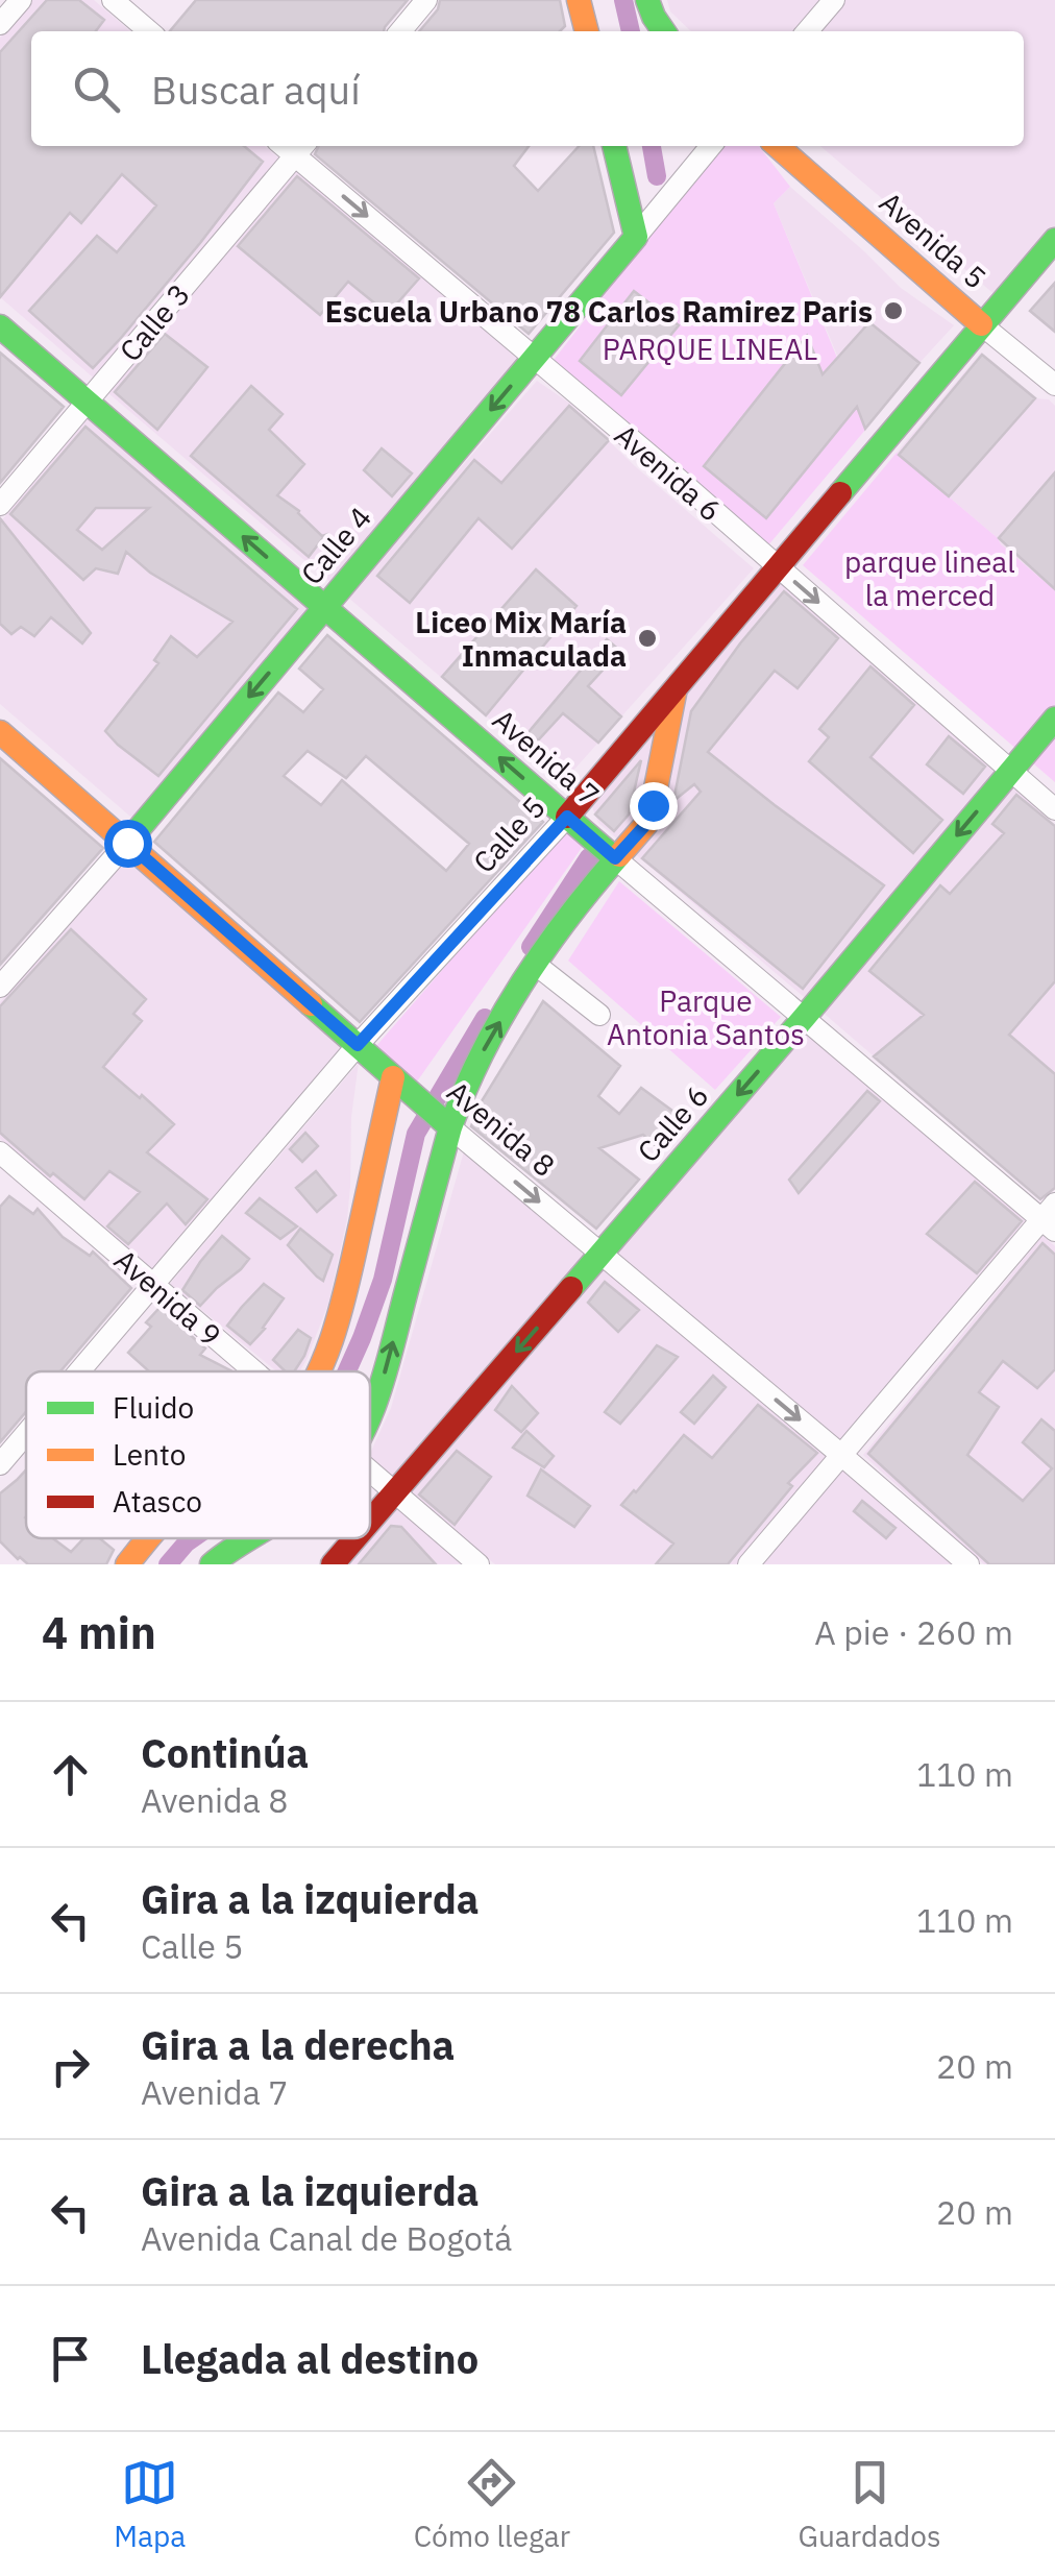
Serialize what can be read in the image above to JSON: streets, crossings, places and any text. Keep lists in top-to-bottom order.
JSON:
{
  "streets": {
    "main road": [
      "Avenida 5",
      "Calle 4",
      "Avenida 7",
      "Calle 5",
      "Calle 6",
      "Avenida 8"
    ],
    "street": ["Calle 3", "Avenida 6", "Avenida 9"]
  },
  "crossings": [
    ["Avenida 5", "Calle 5"],
    ["Calle 3", "Avenida 6"],
    ["Calle 3", "Avenida 7"],
    ["Avenida 6", "Calle 4"],
    ["Avenida 6", "Calle 5"],
    ["Avenida 6", "Calle 6"],
    ["Calle 4", "Avenida 7"],
    ["Calle 4", "Avenida 8"],
    ["Avenida 7", "Calle 5"],
    ["Avenida 7", "Calle 6"],
    ["Calle 5", "Avenida 8"],
    ["Calle 5", "Avenida 9"],
    ["Calle 6", "Avenida 8"],
    ["Calle 6", "Avenida 9"]
  ],
  "one_way": [
    "Avenida 6",
    "Calle 4",
    "Avenida 7",
    "Calle 6",
    "Avenida 8"
  ],
  "parks": ["PARQUE LINEAL", "parque lineal la merced", "Parque Antonia Santos"],
  "places": ["Escuela Urbano 78 Carlos Ramirez Paris", "Liceo Mix María Inmaculada"],
  "legend": ["Fluido", "Lento", "Atasco"],
  "page": {
    "search": "Buscar aquí",
    "heading": ["4 min", "A pie · 260 m"],
    "list": [
      ["Continúa", "Avenida 8", "110 m"],
      ["Gira a la izquierda", "Calle 5", "110 m"],
      ["Gira a la derecha", "Avenida 7", "20 m"],
      ["Gira a la izquierda", "Avenida Canal de Bogotá", "20 m"],
      "Llegada al destino"
    ],
    "nav": ["Mapa", "Cómo llegar", "Guardados"]
  }
}
